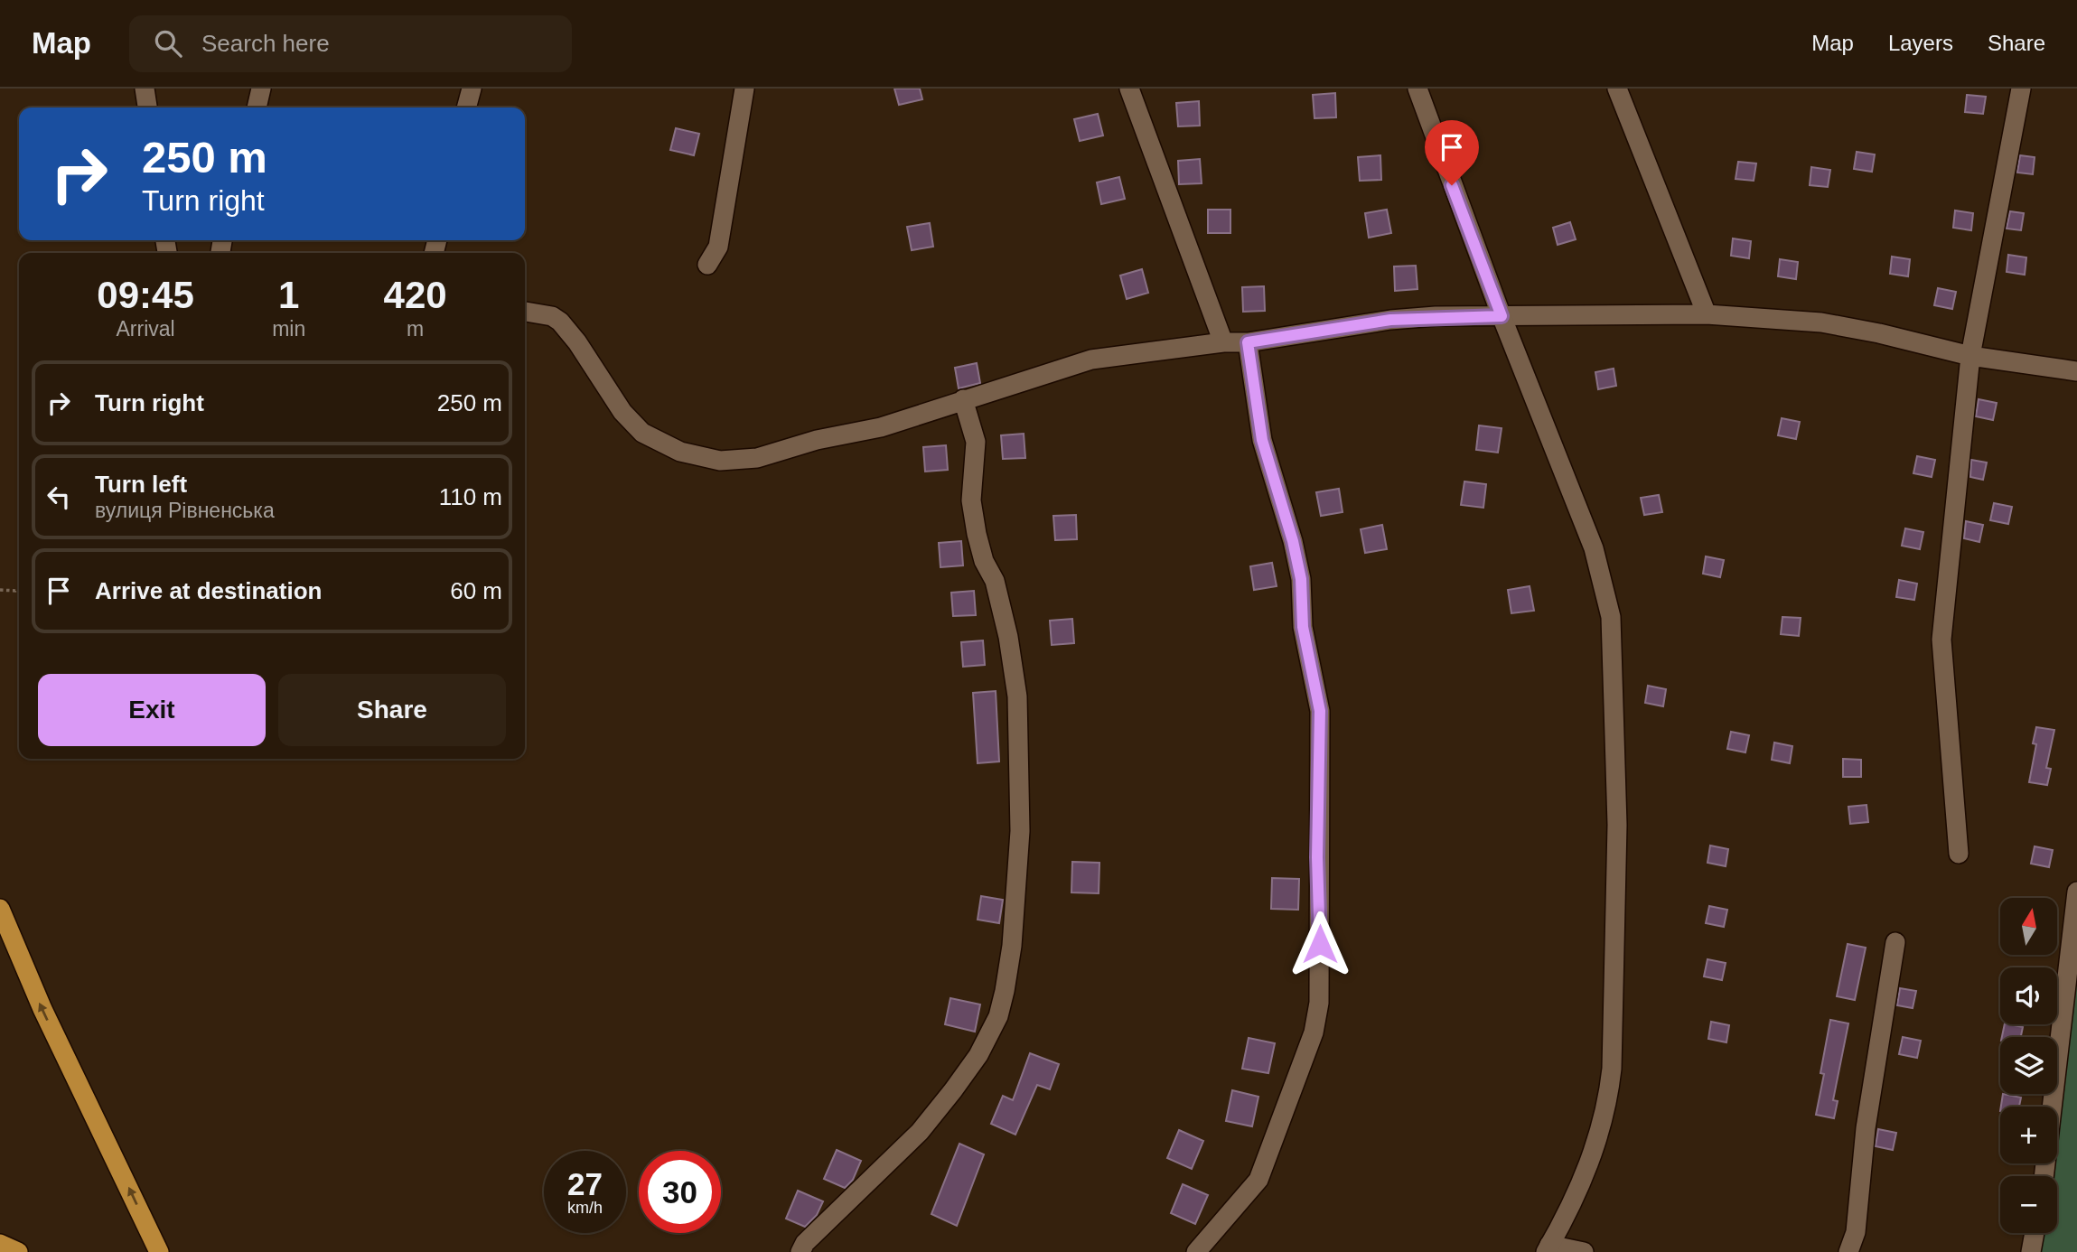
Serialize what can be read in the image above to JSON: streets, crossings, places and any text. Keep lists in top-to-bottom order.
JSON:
{
  "north": "top",
  "page": {
    "header": "Map",
    "search": "Search here",
    "nav": ["Map", "Layers", "Share"],
    "turn": ["250 m", "Turn right"],
    "eta": [
      "09:45",
      "Arrival",
      "1",
      "min",
      "420",
      "m"
    ],
    "list": [
      {
        "name": "Turn right",
        "value": "250 m"
      },
      {
        "name": "Turn left",
        "note": "вулиця Рівненська",
        "value": "110 m"
      },
      {
        "name": "Arrive at destination",
        "value": "60 m"
      }
    ],
    "buttons": ["Exit", "Share"],
    "map_buttons": ["+", "−"],
    "speed": "27 km/h",
    "limit": "30"
  }
}
